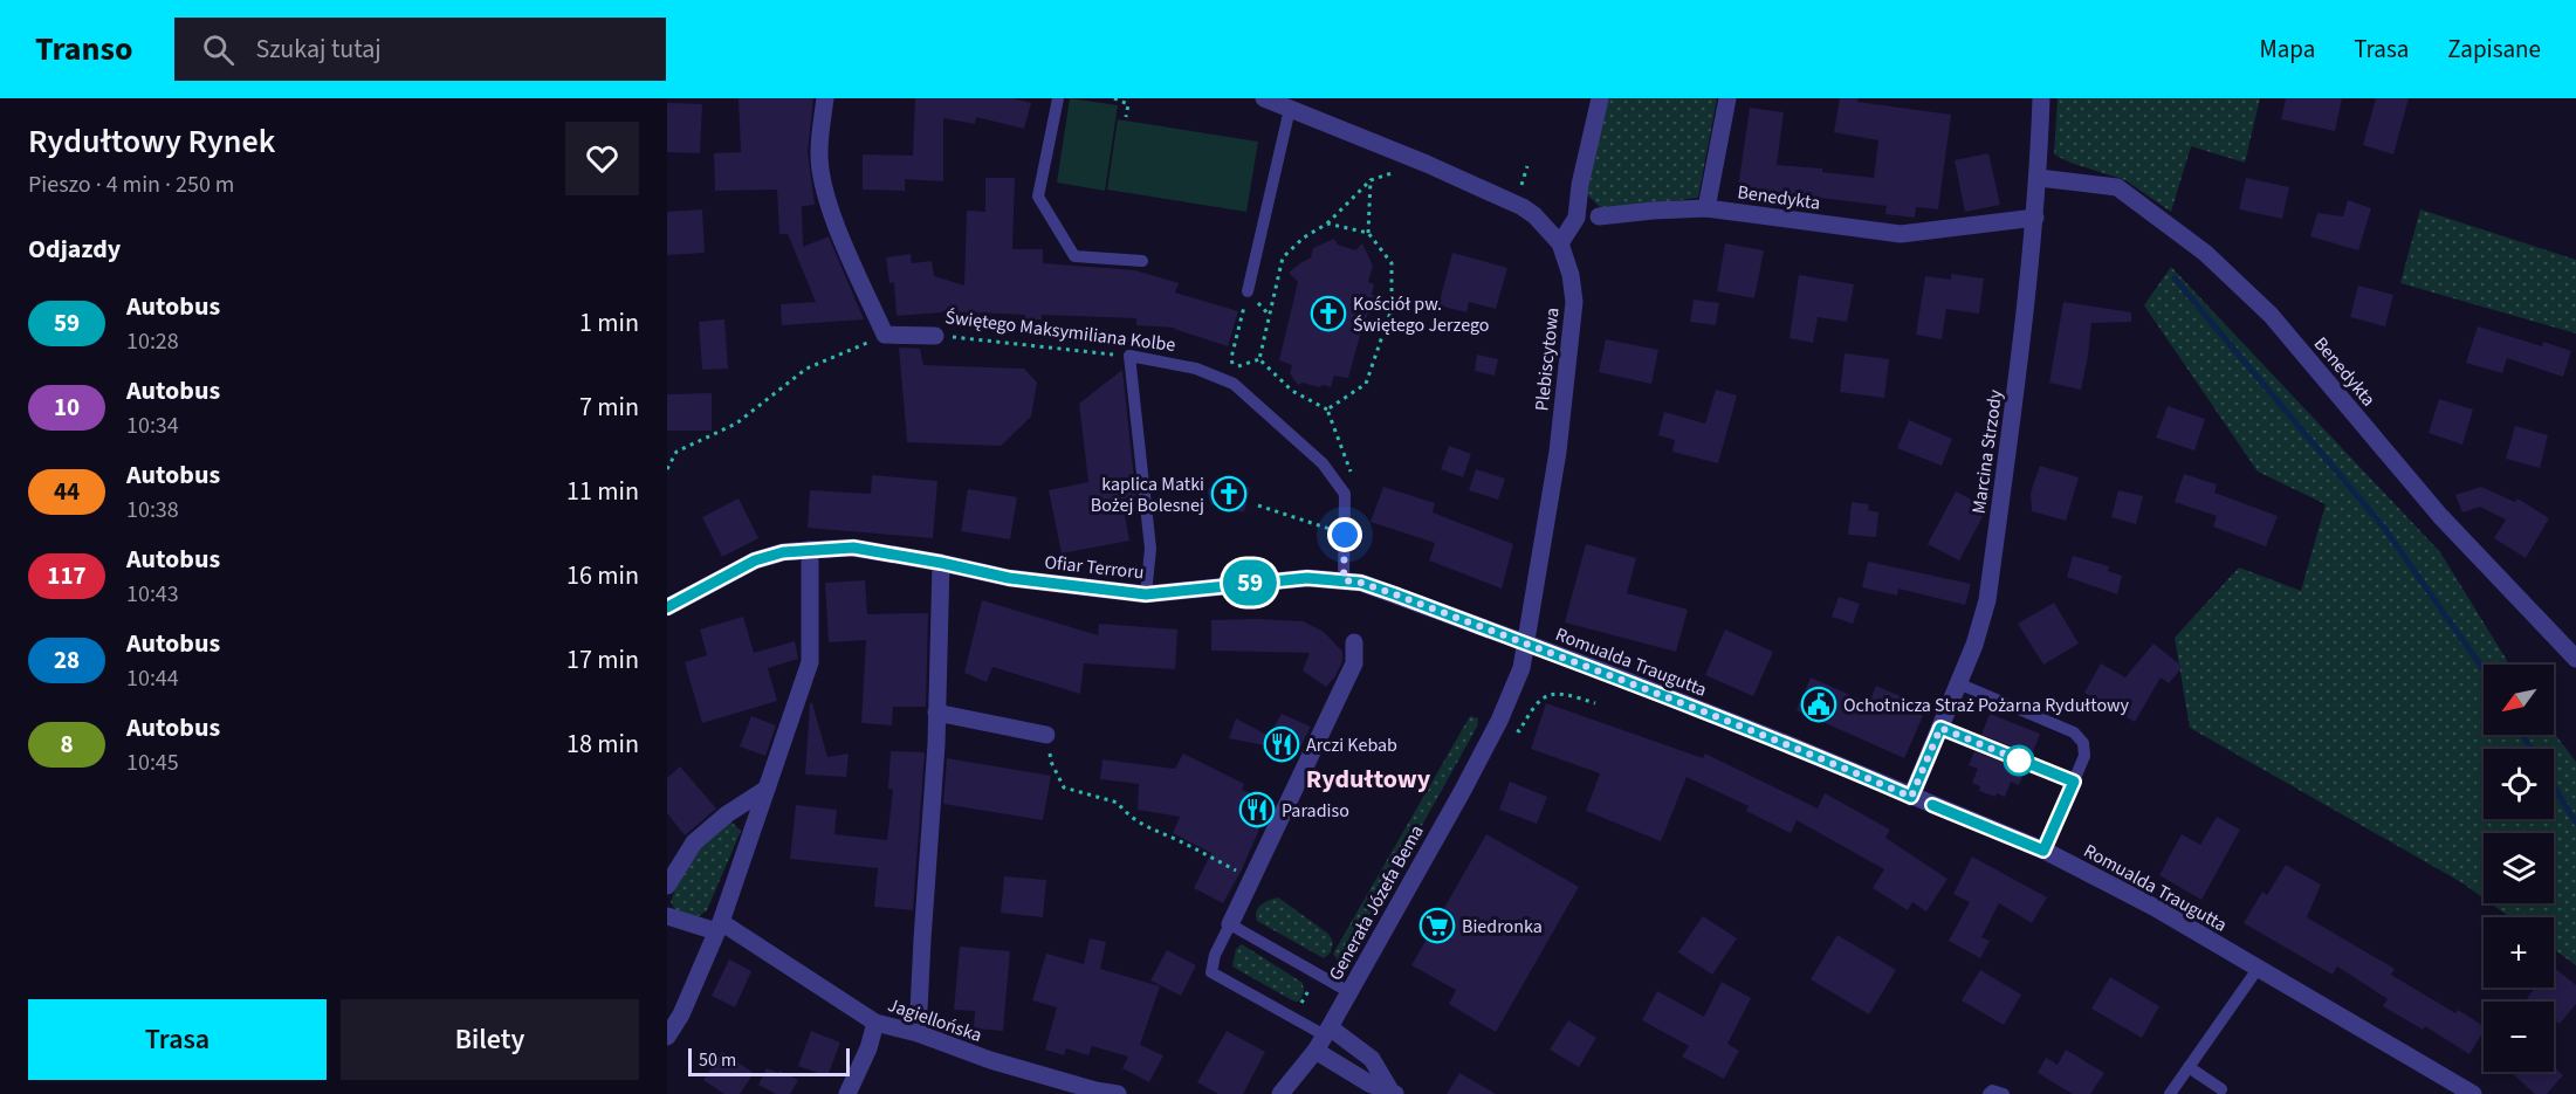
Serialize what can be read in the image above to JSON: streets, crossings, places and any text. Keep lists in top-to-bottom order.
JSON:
{
  "streets": {
    "street": [
      "Benedykta",
      "Świętego Maksymiliana Kolbe",
      "Plebiscytowa",
      "Marcina Strzody",
      "Ofiar Terroru",
      "Romualda Traugutta",
      "Generała Józefa Bema",
      "Jagiellońska"
    ]
  },
  "crossings": [
    ["Benedykta", "Marcina Strzody"],
    ["Plebiscytowa", "Ofiar Terroru"],
    ["Plebiscytowa", "Romualda Traugutta"],
    ["Plebiscytowa", "Generała Józefa Bema"],
    ["Marcina Strzody", "Romualda Traugutta"],
    ["Ofiar Terroru", "Romualda Traugutta"],
    ["Ofiar Terroru", "Generała Józefa Bema"],
    ["Romualda Traugutta", "Generała Józefa Bema"]
  ],
  "districts": ["Rydułtowy"],
  "places": {
    "church": ["Kościół pw. Świętego Jerzego", "kaplica Matki Bożej Bolesnej"],
    "public building": ["Ochotnicza Straż Pożarna Rydułtowy"],
    "restaurant": ["Arczi Kebab", "Paradiso"],
    "supermarket": ["Biedronka"]
  },
  "lines": ["bus line 59"],
  "scale_bar": "50 m",
  "north": "bottom left",
  "page": {
    "header": "Transo",
    "search": "Szukaj tutaj",
    "nav": ["Mapa", "Trasa", "Zapisane"],
    "heading": [
      ["Rydułtowy Rynek", "Pieszo · 4 min · 250 m"],
      "Odjazdy"
    ],
    "on_map": "59",
    "list": [
      {
        "mark": "59",
        "name": "Autobus",
        "note": "10:28",
        "value": "1 min"
      },
      {
        "mark": "10",
        "name": "Autobus",
        "note": "10:34",
        "value": "7 min"
      },
      {
        "mark": "44",
        "name": "Autobus",
        "note": "10:38",
        "value": "11 min"
      },
      {
        "mark": "117",
        "name": "Autobus",
        "note": "10:43",
        "value": "16 min"
      },
      {
        "mark": "28",
        "name": "Autobus",
        "note": "10:44",
        "value": "17 min"
      },
      {
        "mark": "8",
        "name": "Autobus",
        "note": "10:45",
        "value": "18 min"
      }
    ],
    "map_buttons": ["+", "−"],
    "buttons": ["Trasa", "Bilety"],
    "scale": "50 m"
  }
}
